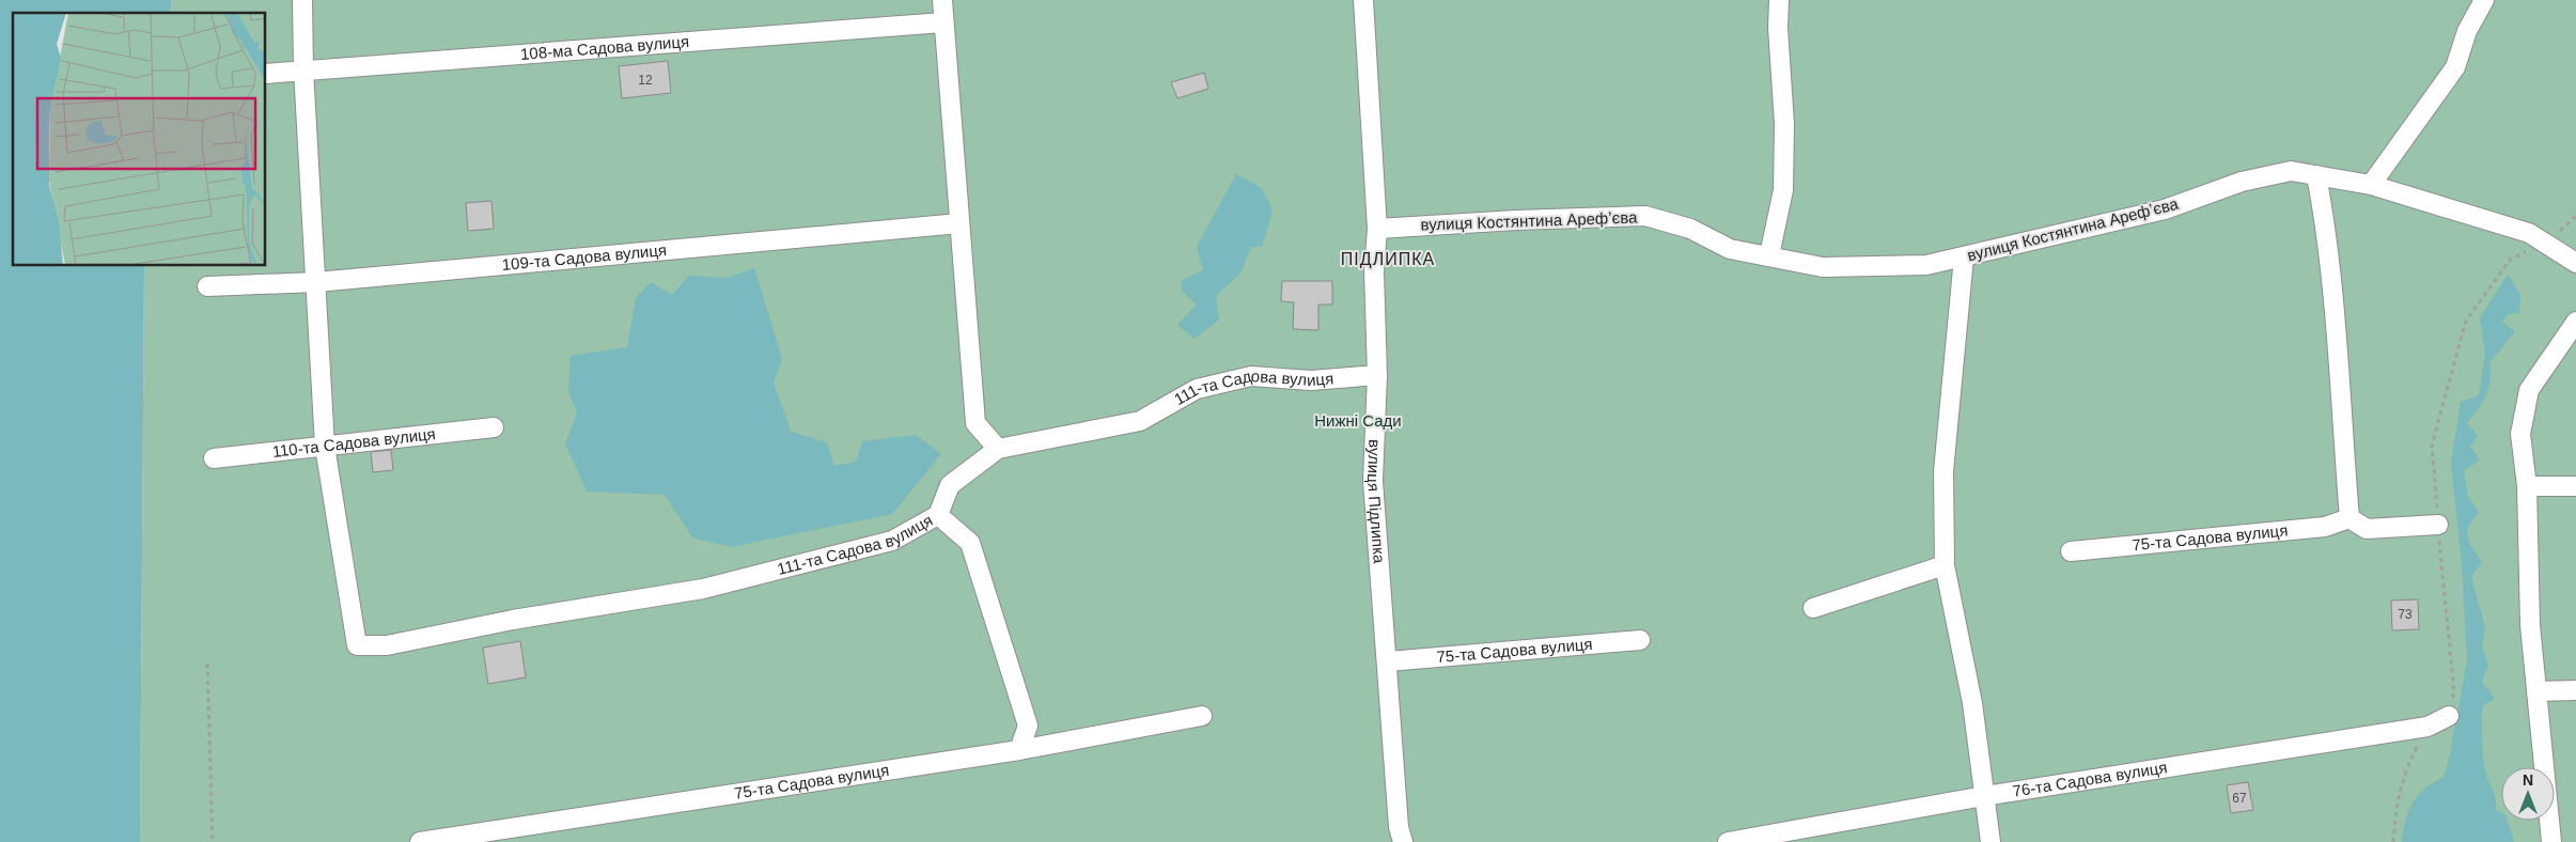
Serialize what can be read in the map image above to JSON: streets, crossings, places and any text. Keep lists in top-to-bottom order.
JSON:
{
  "streets": {
    "street": [
      "108-ма Садова вулиця",
      "вулиця Костянтина Арефʼєва",
      "109-та Садова вулиця",
      "111-та Садова вулиця",
      "110-та Садова вулиця",
      "вулиця Підлипка",
      "75-та Садова вулиця",
      "76-та Садова вулиця"
    ]
  },
  "crossings": [
    ["вулиця Костянтина Арефʼєва", "вулиця Підлипка"],
    ["111-та Садова вулиця", "110-та Садова вулиця"],
    ["111-та Садова вулиця", "вулиця Підлипка"],
    ["вулиця Підлипка", "75-та Садова вулиця"]
  ],
  "districts": ["ПІДЛИПКА"],
  "parks": ["Нижні Сади"],
  "house_numbers": ["12", "73", "67"],
  "north": "top"
}
